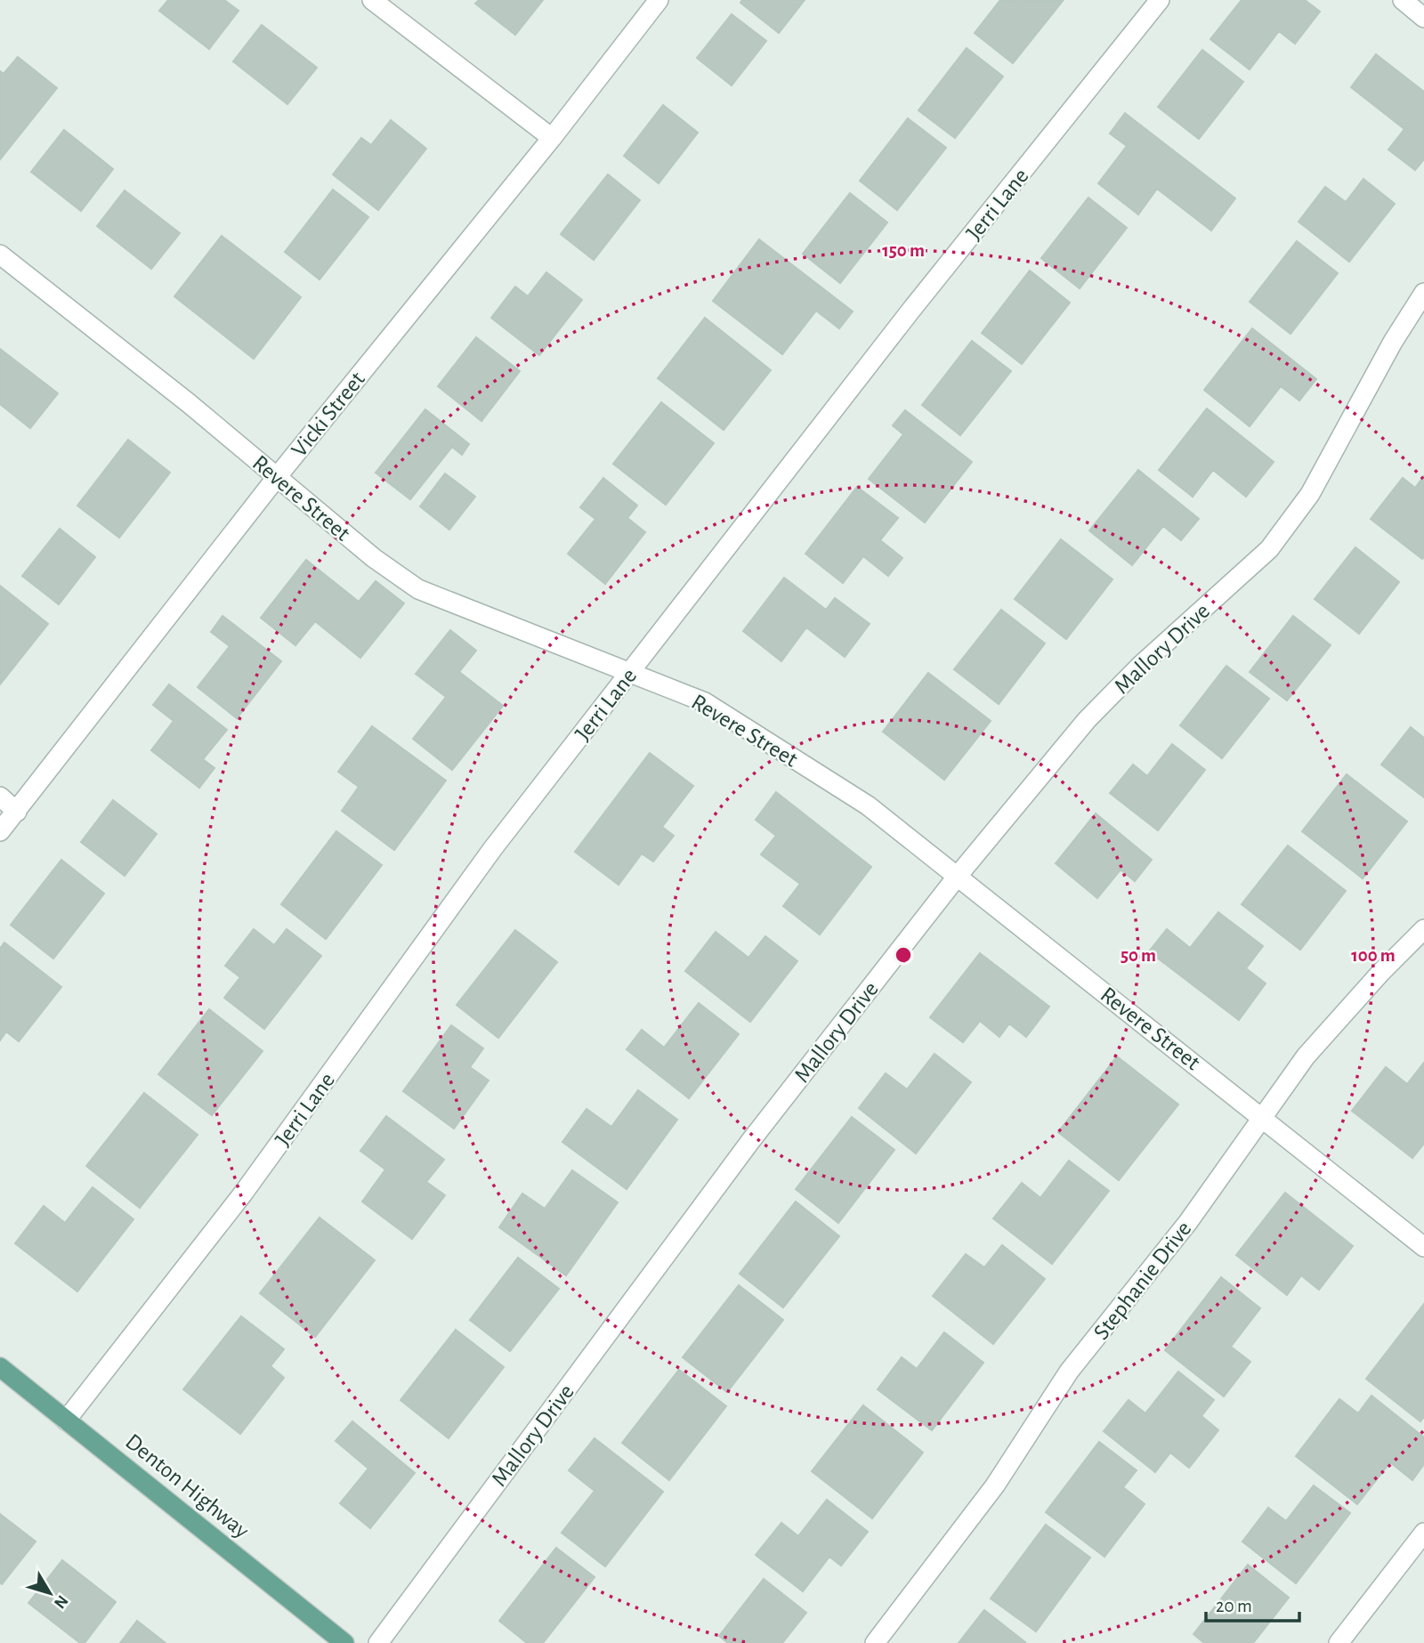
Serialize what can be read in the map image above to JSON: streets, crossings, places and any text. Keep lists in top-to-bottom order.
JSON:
{
  "streets": {
    "main road": ["Denton Highway"],
    "street": [
      "Jerri Lane",
      "Vicki Street",
      "Revere Street",
      "Mallory Drive",
      "Stephanie Drive"
    ]
  },
  "crossings": [
    ["Jerri Lane", "Revere Street"],
    ["Jerri Lane", "Denton Highway"],
    ["Vicki Street", "Revere Street"],
    ["Revere Street", "Mallory Drive"],
    ["Revere Street", "Stephanie Drive"]
  ],
  "scale_bar": "20 m",
  "north": "bottom right",
  "rings": ["150 m", "50 m", "100 m"]
}
